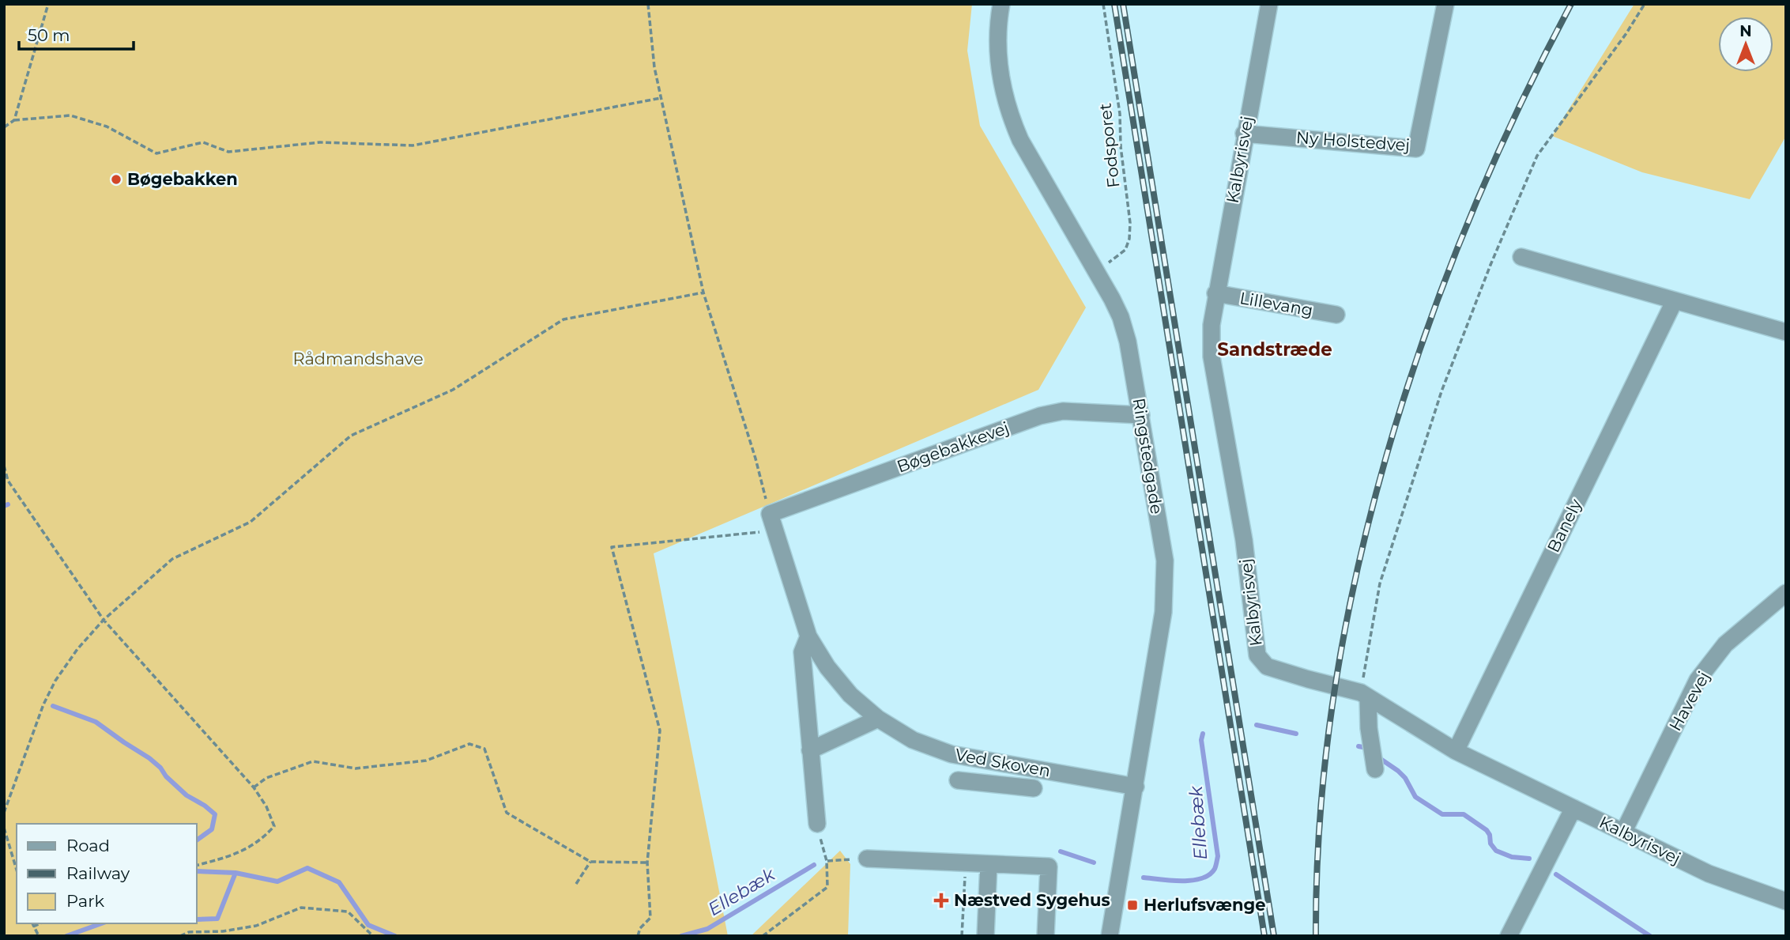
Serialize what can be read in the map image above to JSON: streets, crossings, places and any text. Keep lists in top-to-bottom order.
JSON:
{
  "streets": {
    "street": [
      "Ny Holstedvej",
      "Kalbyrisvej",
      "Lillevang",
      "Bøgebakkevej",
      "Ringstedgade",
      "Banely",
      "Havevej",
      "Ved Skoven"
    ],
    "path": ["Fodsporet"]
  },
  "crossings": [
    ["Ny Holstedvej", "Kalbyrisvej"],
    ["Fodsporet", "Ringstedgade"],
    ["Kalbyrisvej", "Lillevang"],
    ["Kalbyrisvej", "Banely"],
    ["Kalbyrisvej", "Havevej"],
    ["Bøgebakkevej", "Ringstedgade"],
    ["Bøgebakkevej", "Ved Skoven"],
    ["Ringstedgade", "Ved Skoven"]
  ],
  "districts": ["Sandstræde"],
  "water": ["Ellebæk"],
  "parks": ["Rådmandshave"],
  "places": {
    "other": ["Bøgebakken"],
    "health": ["Næstved Sygehus"],
    "transit": ["Herlufsvænge"]
  },
  "legend": ["Road", "Railway", "Park"],
  "scale_bar": "50 m",
  "north": "top"
}
